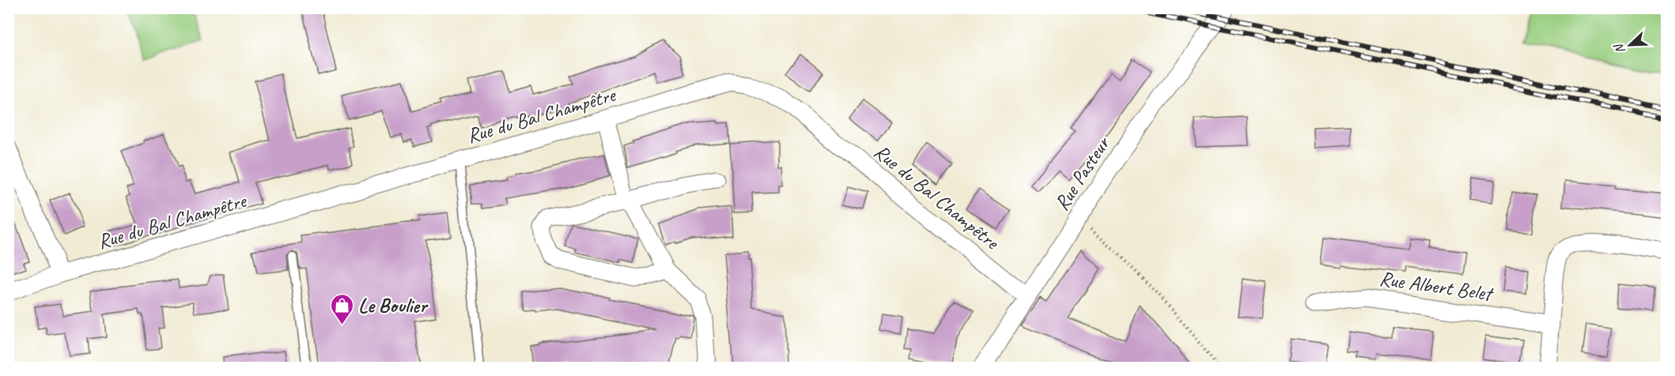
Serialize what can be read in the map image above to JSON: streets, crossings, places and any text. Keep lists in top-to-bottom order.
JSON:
{
  "streets": {
    "street": ["Rue du Bal Champêtre", "Rue Pasteur", "Rue Albert Belet"]
  },
  "crossings": [
    ["Rue du Bal Champêtre", "Rue Pasteur"]
  ],
  "places": {
    "shop": ["Le Boulier"]
  },
  "north": "bottom left"
}
